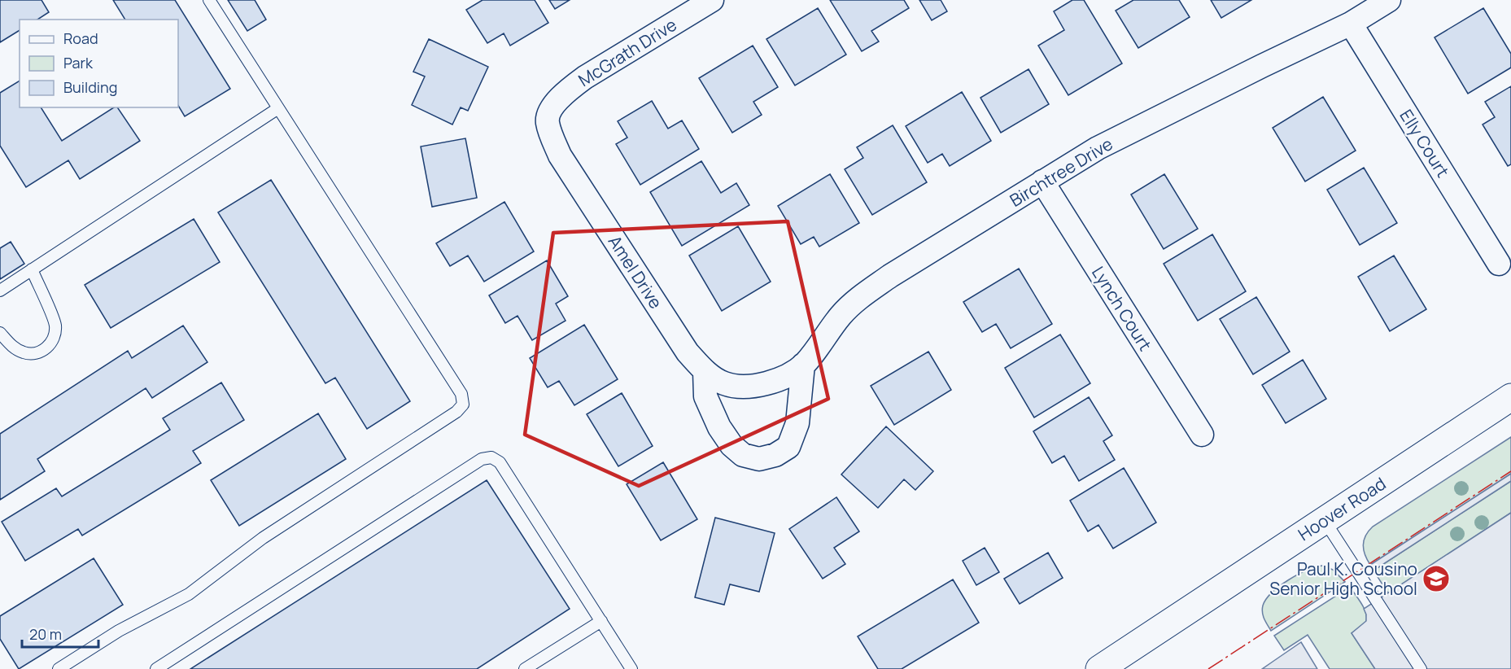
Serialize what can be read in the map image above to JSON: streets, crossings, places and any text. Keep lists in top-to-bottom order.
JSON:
{
  "streets": {
    "main road": ["Hoover Road"],
    "street": [
      "McGrath Drive",
      "Elly Court",
      "Birchtree Drive",
      "Amel Drive",
      "Lynch Court"
    ]
  },
  "crossings": [
    ["McGrath Drive", "Amel Drive"],
    ["Elly Court", "Birchtree Drive"],
    ["Birchtree Drive", "Amel Drive"],
    ["Birchtree Drive", "Lynch Court"]
  ],
  "places": {
    "school or university": ["Paul K. Cousino Senior High School"]
  },
  "legend": ["Road", "Park", "Building"],
  "scale_bar": "20 m"
}
